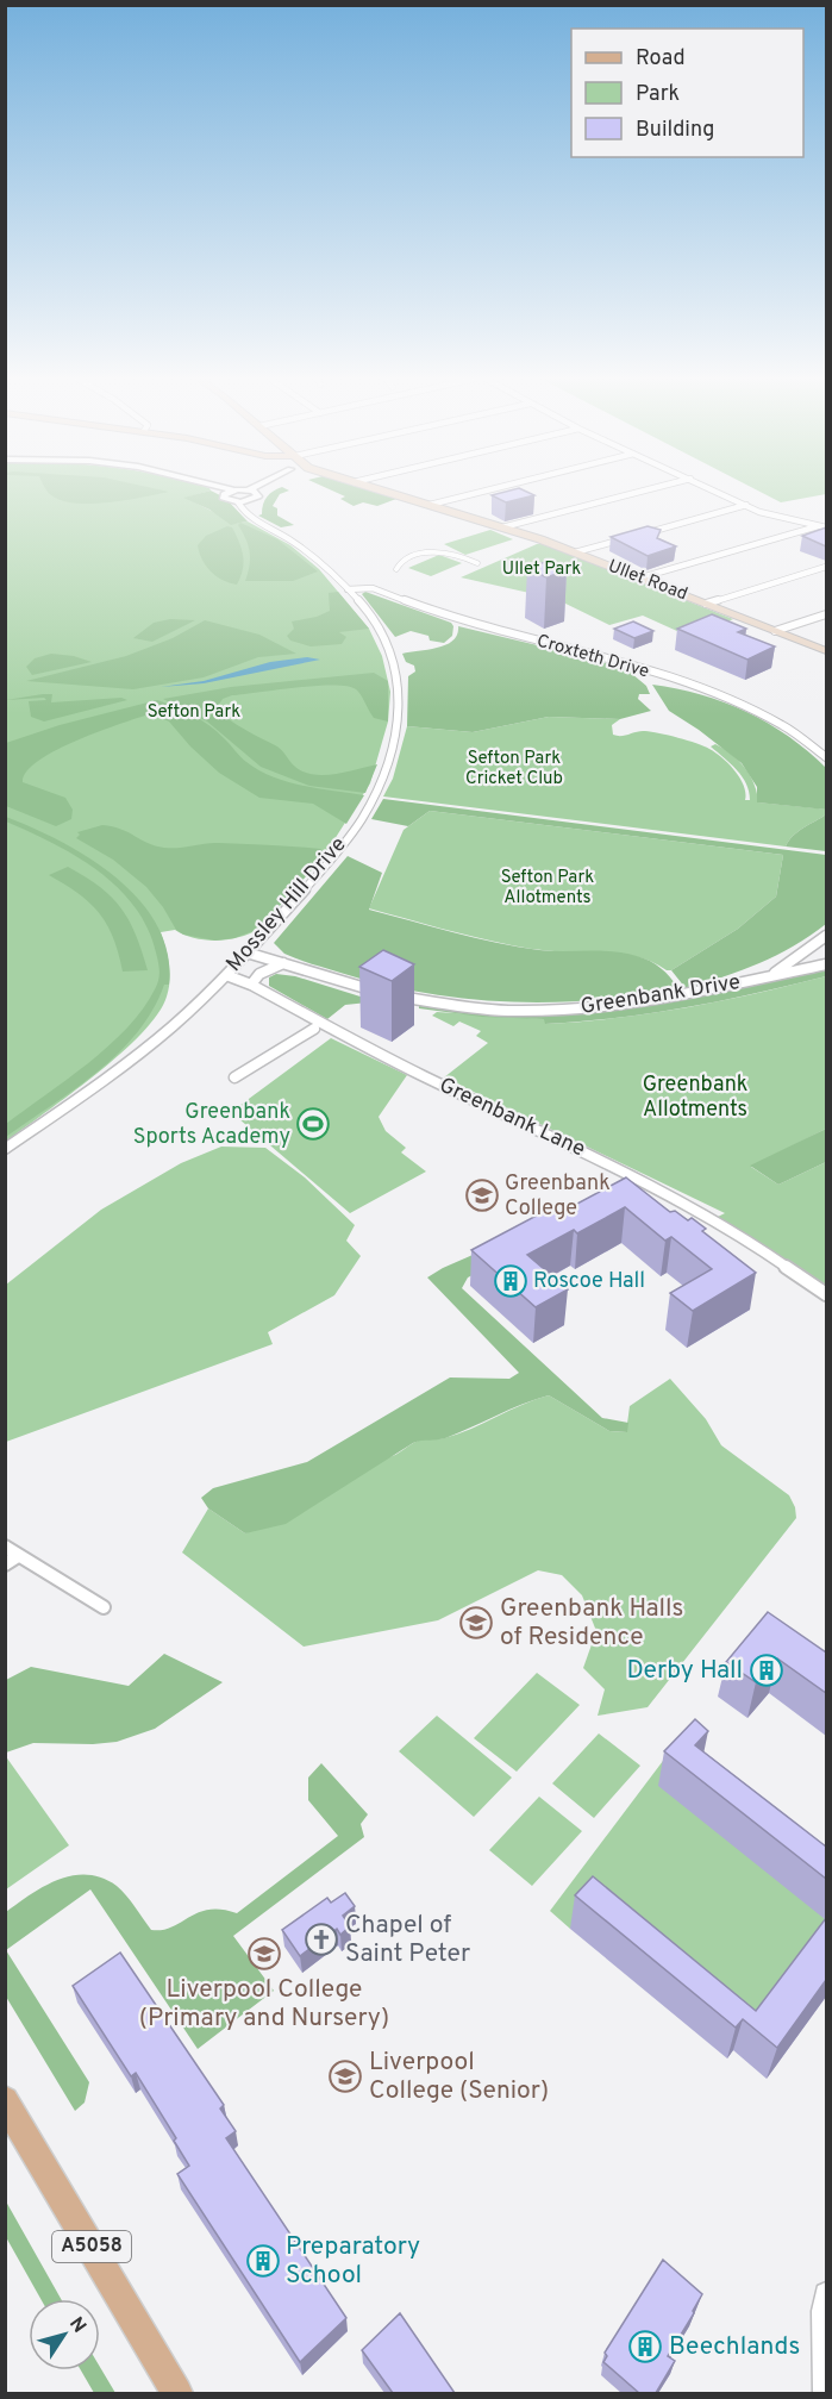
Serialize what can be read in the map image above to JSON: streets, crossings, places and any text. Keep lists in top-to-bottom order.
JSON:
{
  "streets": {
    "main road": ["Ullet Road", "A5058"],
    "street": [
      "Croxteth Drive",
      "Mossley Hill Drive",
      "Greenbank Drive",
      "Greenbank Lane"
    ]
  },
  "crossings": [
    ["Croxteth Drive", "Mossley Hill Drive"],
    ["Mossley Hill Drive", "Greenbank Drive"],
    ["Mossley Hill Drive", "Greenbank Lane"]
  ],
  "parks": [
    "Ullet Park",
    "Sefton Park",
    "Sefton Park Cricket Club",
    "Sefton Park Allotments",
    "Greenbank Allotments"
  ],
  "places": {
    "sports": ["Greenbank Sports Academy"],
    "school or university": [
      "Greenbank College",
      "Greenbank Halls of Residence",
      "Liverpool College (Primary and Nursery)",
      "Liverpool College (Senior)"
    ],
    "building": [
      "Roscoe Hall",
      "Derby Hall",
      "Preparatory School",
      "Beechlands"
    ],
    "church": ["Chapel of Saint Peter"]
  },
  "legend": ["Road", "Park", "Building"],
  "north": "top right"
}
